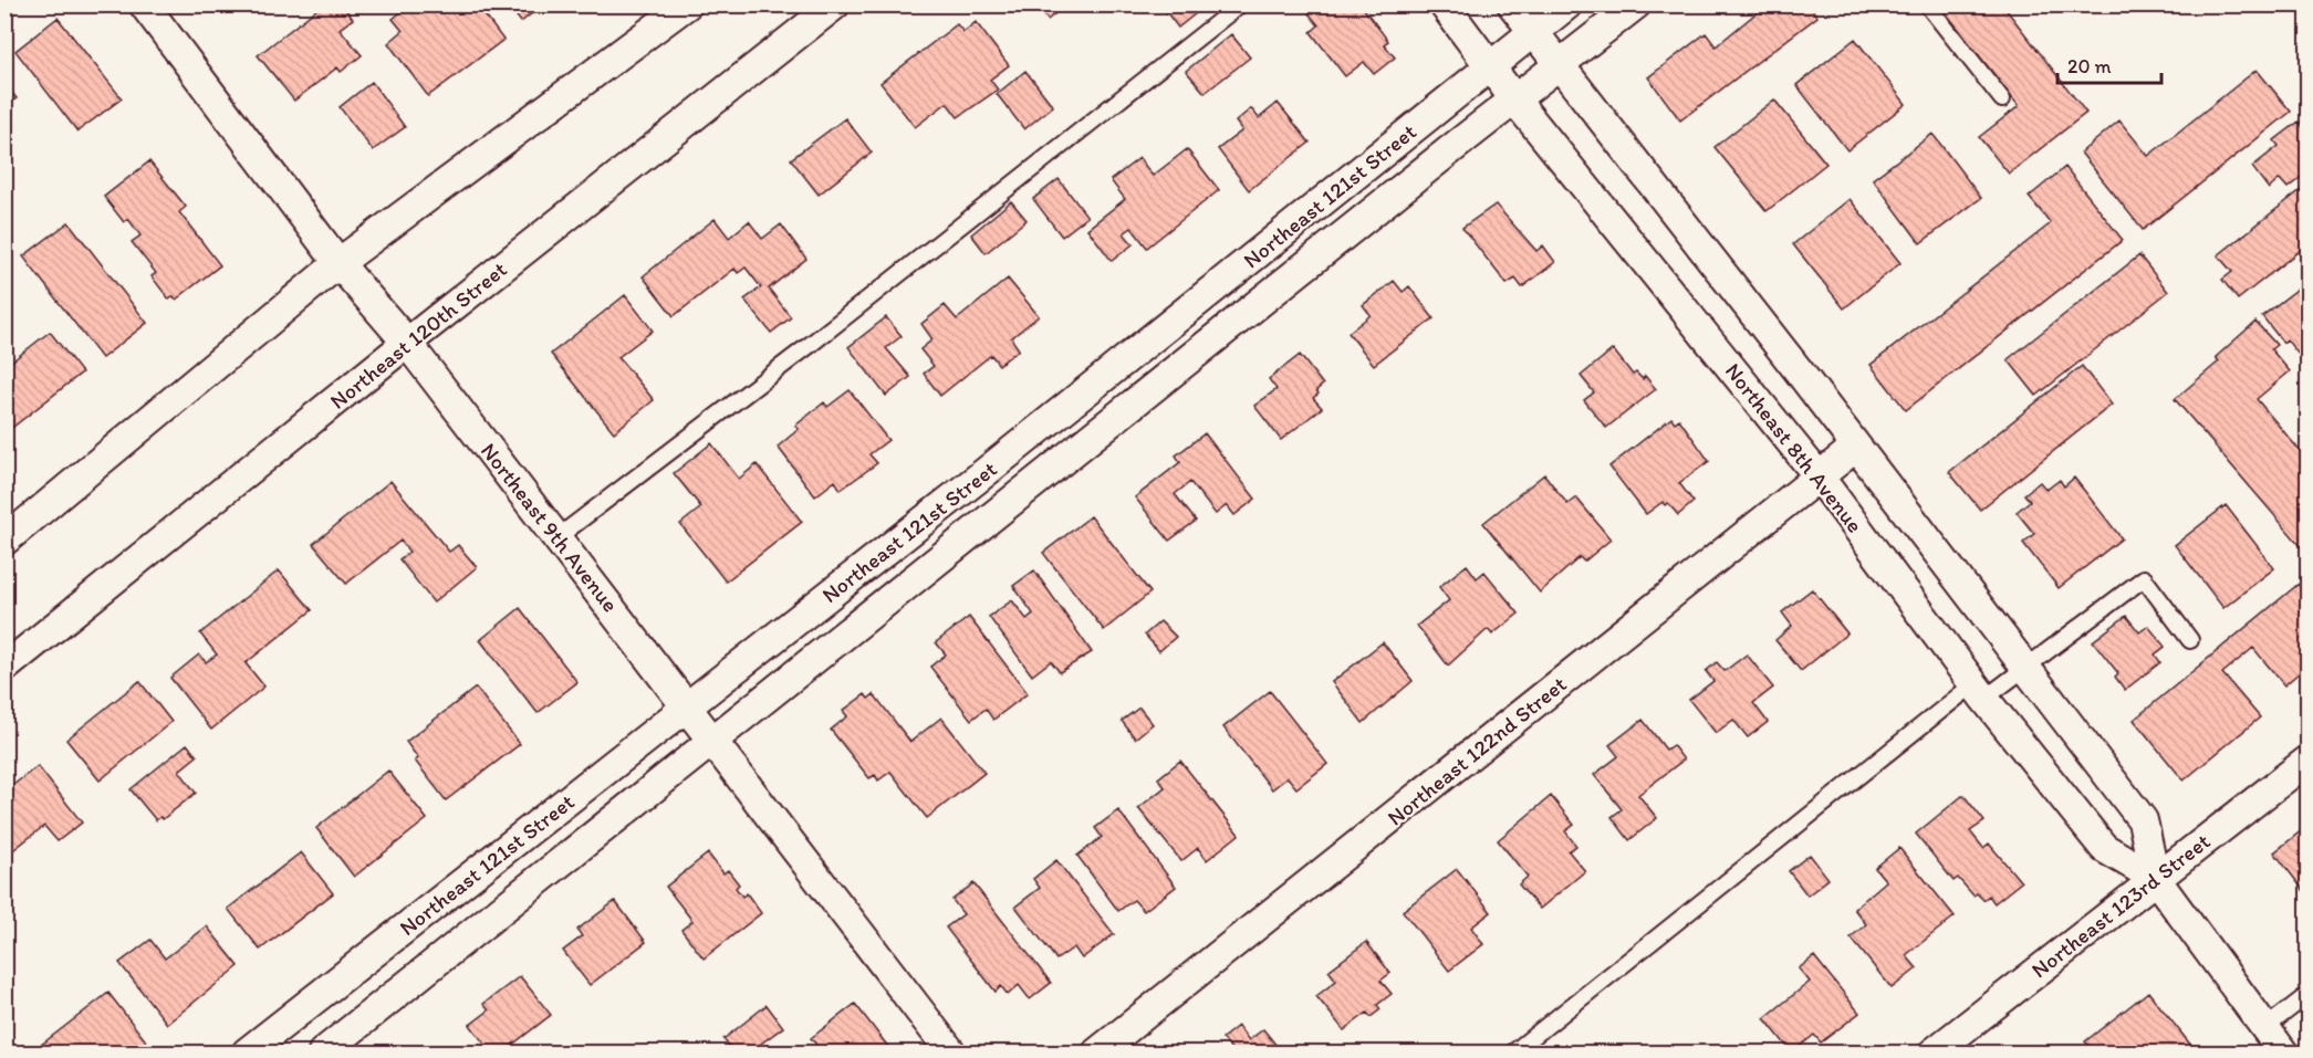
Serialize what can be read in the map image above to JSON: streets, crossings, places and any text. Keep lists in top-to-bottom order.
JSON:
{
  "streets": {
    "street": [
      "Northeast 121st Street",
      "Northeast 120th Street",
      "Northeast 8th Avenue",
      "Northeast 9th Avenue",
      "Northeast 122nd Street",
      "Northeast 123rd Street"
    ]
  },
  "crossings": [
    ["Northeast 121st Street", "Northeast 8th Avenue"],
    ["Northeast 121st Street", "Northeast 9th Avenue"],
    ["Northeast 120th Street", "Northeast 9th Avenue"],
    ["Northeast 8th Avenue", "Northeast 122nd Street"],
    ["Northeast 8th Avenue", "Northeast 123rd Street"]
  ],
  "scale_bar": "20 m"
}
